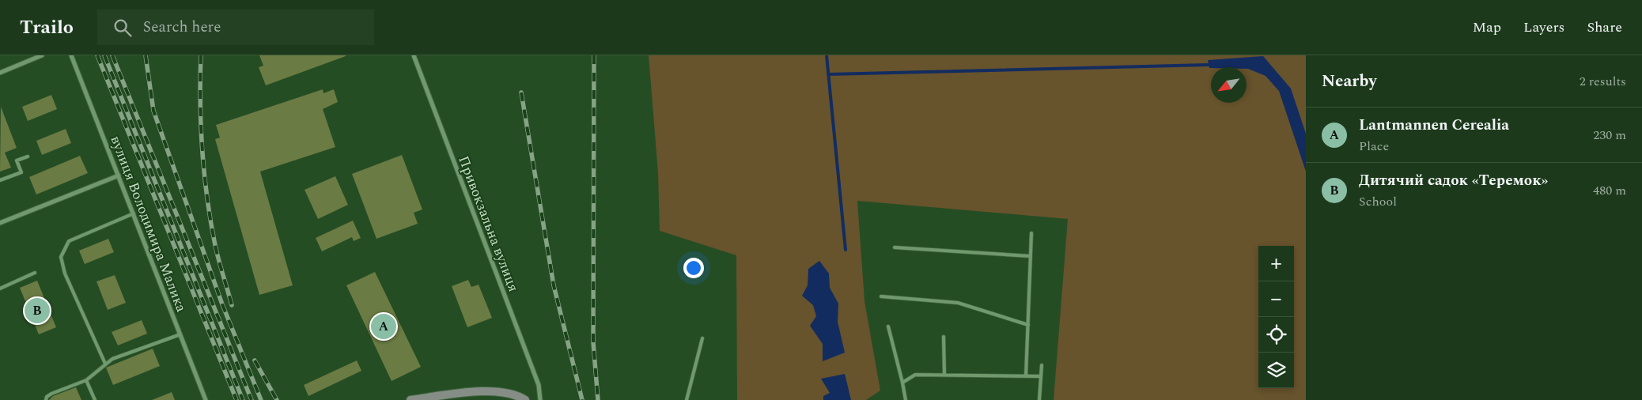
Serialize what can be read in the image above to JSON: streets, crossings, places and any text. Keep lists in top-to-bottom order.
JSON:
{
  "streets": {
    "street": ["вулиця Володимира Малика", "Привокзальна вулиця"]
  },
  "north": "bottom left",
  "page": {
    "header": "Trailo",
    "search": "Search here",
    "nav": ["Map", "Layers", "Share"],
    "heading": ["Nearby", "2 results"],
    "list": [
      {
        "mark": "A",
        "name": "Lantmannen Cerealia",
        "note": "Place",
        "value": "230 m"
      },
      {
        "mark": "B",
        "name": "Дитячий садок «Теремок»",
        "note": "School",
        "value": "480 m"
      }
    ],
    "map_buttons": ["+", "−"],
    "pins": ["B", "A"]
  }
}
